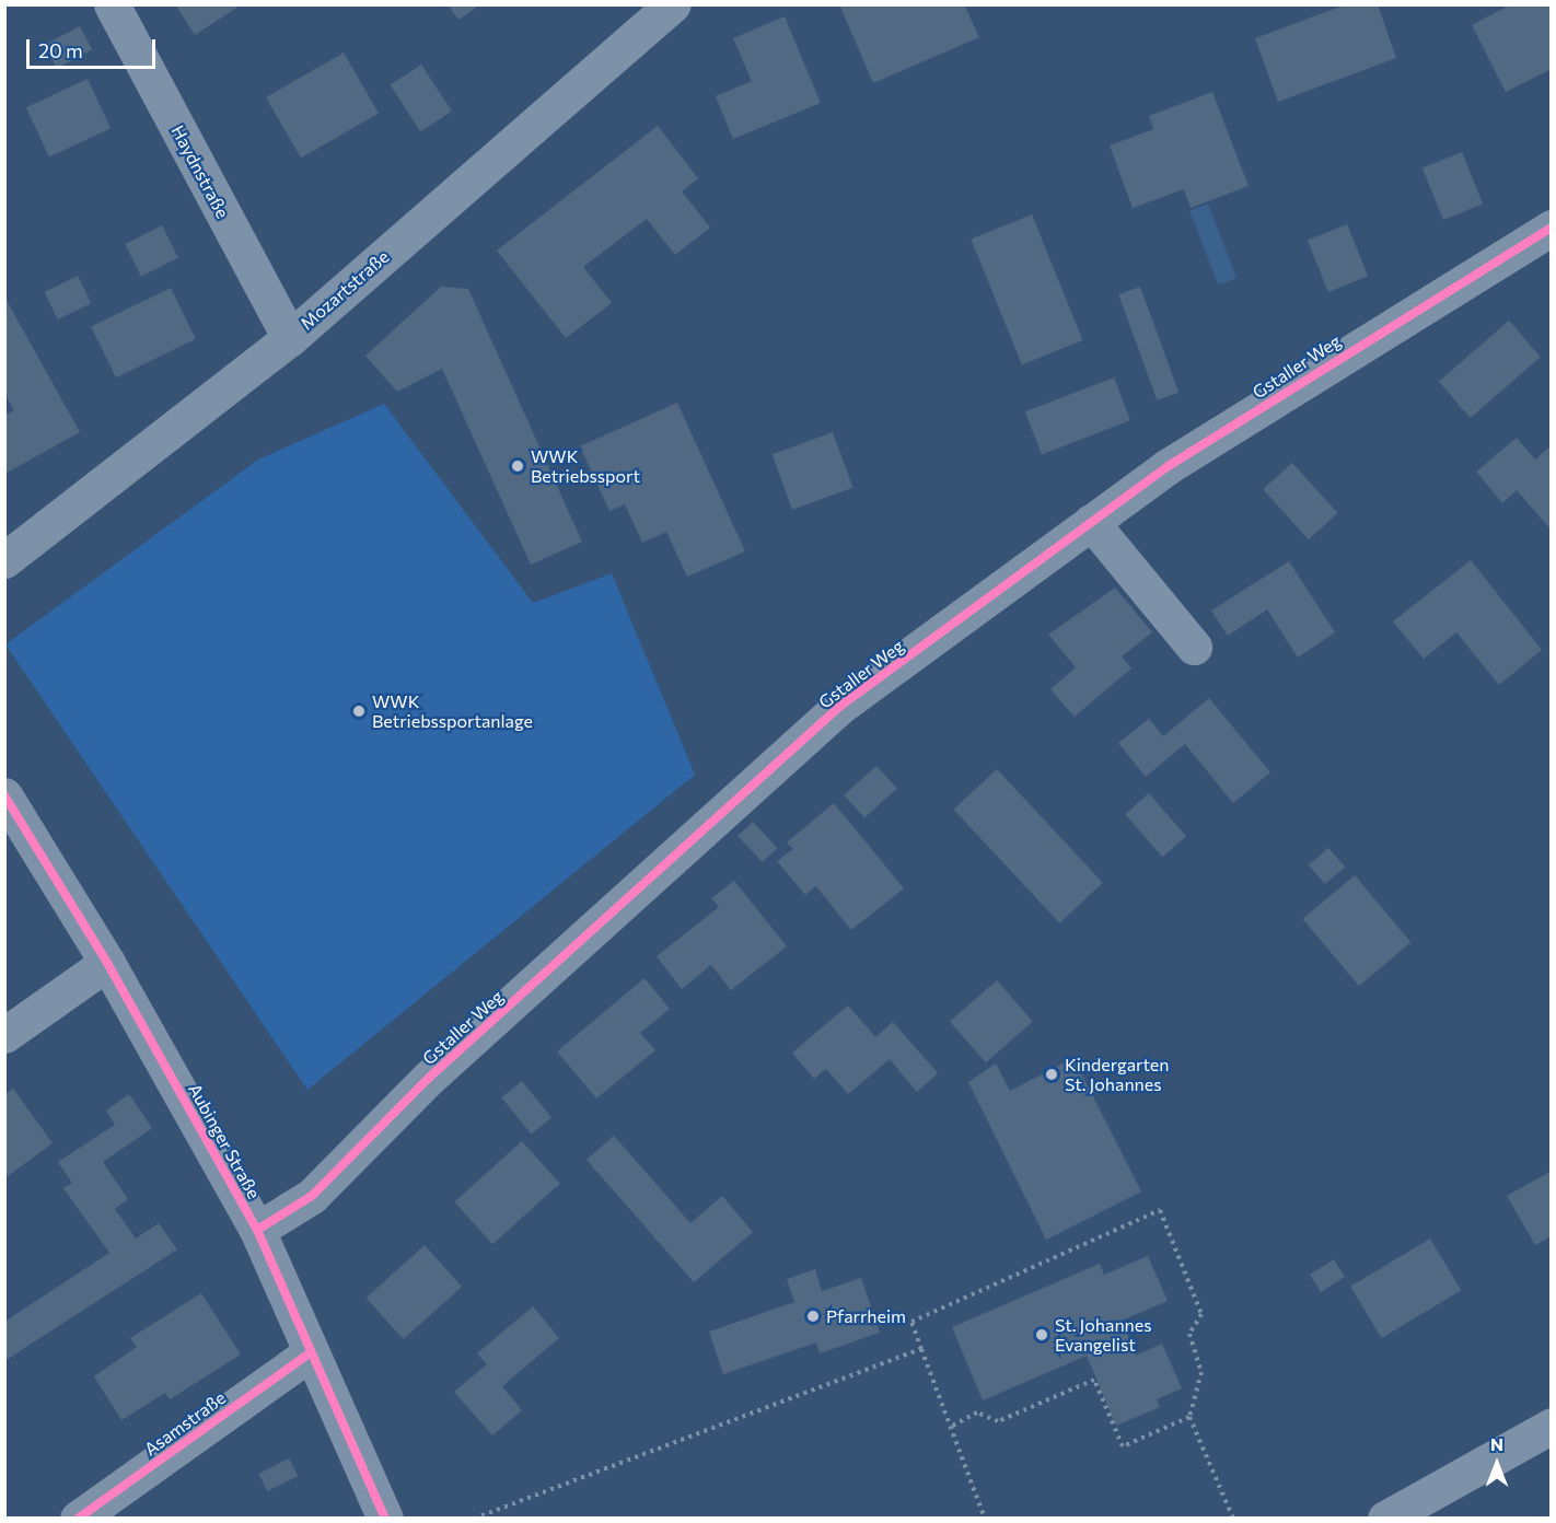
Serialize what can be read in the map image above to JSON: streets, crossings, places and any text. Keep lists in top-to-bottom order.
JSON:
{
  "streets": {
    "street": [
      "Haydnstraße",
      "Mozartstraße",
      "Gstaller Weg",
      "Aubinger Straße",
      "Asamstraße"
    ]
  },
  "crossings": [
    ["Haydnstraße", "Mozartstraße"],
    ["Gstaller Weg", "Aubinger Straße"],
    ["Aubinger Straße", "Asamstraße"]
  ],
  "places": [
    "WWK Betriebssport",
    "WWK Betriebssportanlage",
    "Kindergarten St. Johannes",
    "Pfarrheim",
    "St. Johannes Evangelist"
  ],
  "scale_bar": "20 m",
  "north": "top"
}
